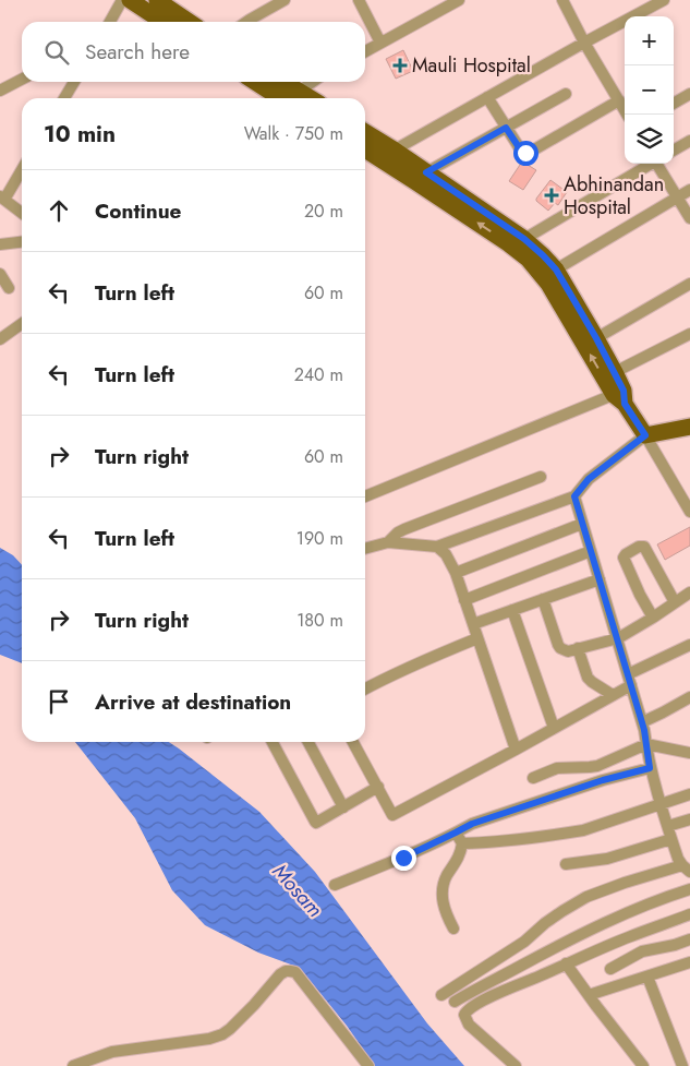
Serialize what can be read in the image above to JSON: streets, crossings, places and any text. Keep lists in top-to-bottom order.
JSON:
{
  "water": ["Mosam"],
  "places": {
    "health": ["Mauli Hospital", "Abhinandan Hospital"]
  },
  "page": {
    "map_buttons": ["+", "−"],
    "search": "Search here",
    "heading": ["10 min", "Walk · 750 m"],
    "list": [
      ["Continue", "20 m"],
      ["Turn left", "60 m"],
      ["Turn left", "240 m"],
      ["Turn right", "60 m"],
      ["Turn left", "190 m"],
      ["Turn right", "180 m"],
      "Arrive at destination"
    ]
  }
}
